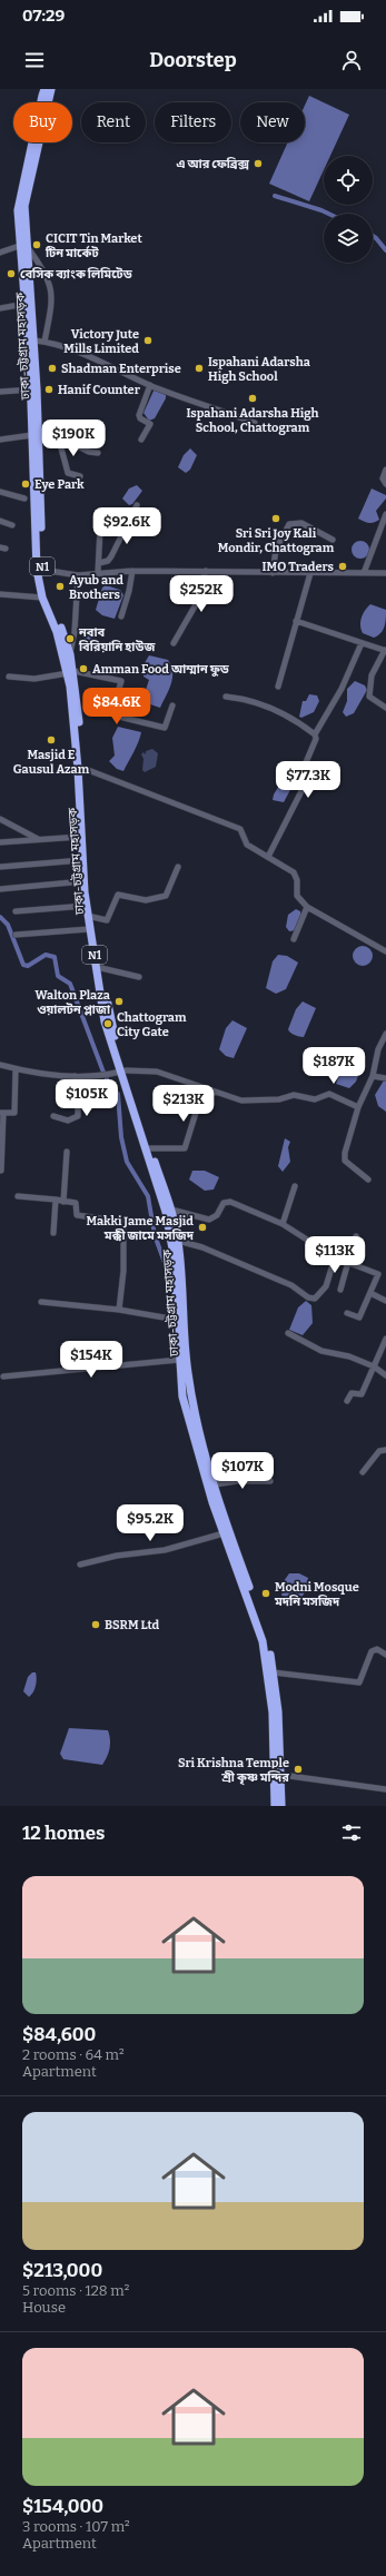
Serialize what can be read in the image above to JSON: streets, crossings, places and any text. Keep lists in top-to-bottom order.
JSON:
{
  "streets": {
    "highway": ["ঢাকা-চট্টগ্রাম মহাসড়ক", "N1"]
  },
  "places": [
    "এ আর ফেব্রিক্স",
    "CICIT Tin Market টিন মার্কেট",
    "বেসিক ব্যাংক লিমিটেড",
    "Victory Jute Mills Limited",
    "Shadman Enterprise",
    "Ispahani Adarsha High School",
    "Hanif Counter",
    "Ispahani Adarsha High School, Chattogram",
    "Eye Park",
    "Sri Sri Joy Kali Mondir, Chattogram",
    "IMO Traders",
    "Ayub and Brothers",
    "নবাব বিরিয়ানি হাউজ",
    "Amman Food আম্মান ফুড",
    "Masjid E Gausul Azam",
    "Walton Plaza ওয়ালটন প্লাজা",
    "Chattogram City Gate",
    "Makki Jame Masjid মক্কী জামে মসজিদ",
    "Modni Mosque মদনি মসজিদ",
    "BSRM Ltd",
    "Sri Krishna Temple শ্রী কৃষ্ণ মন্দির"
  ],
  "page": {
    "status": "07:29",
    "header": "Doorstep",
    "chip": [
      "Buy",
      "Rent",
      "Filters",
      "New"
    ],
    "price": [
      "$190K",
      "$92.6K",
      "$252K",
      "$84.6K",
      "$77.3K",
      "$187K",
      "$105K",
      "$213K",
      "$113K",
      "$154K",
      "$107K",
      "$95.2K"
    ],
    "heading": "12 homes",
    "list": [
      {
        "name": "$84,600",
        "note": "2 rooms · 64 m² · Apartment"
      },
      {
        "name": "$213,000",
        "note": "5 rooms · 128 m² · House"
      },
      {
        "name": "$154,000",
        "note": "3 rooms · 107 m² · Apartment"
      }
    ]
  }
}
